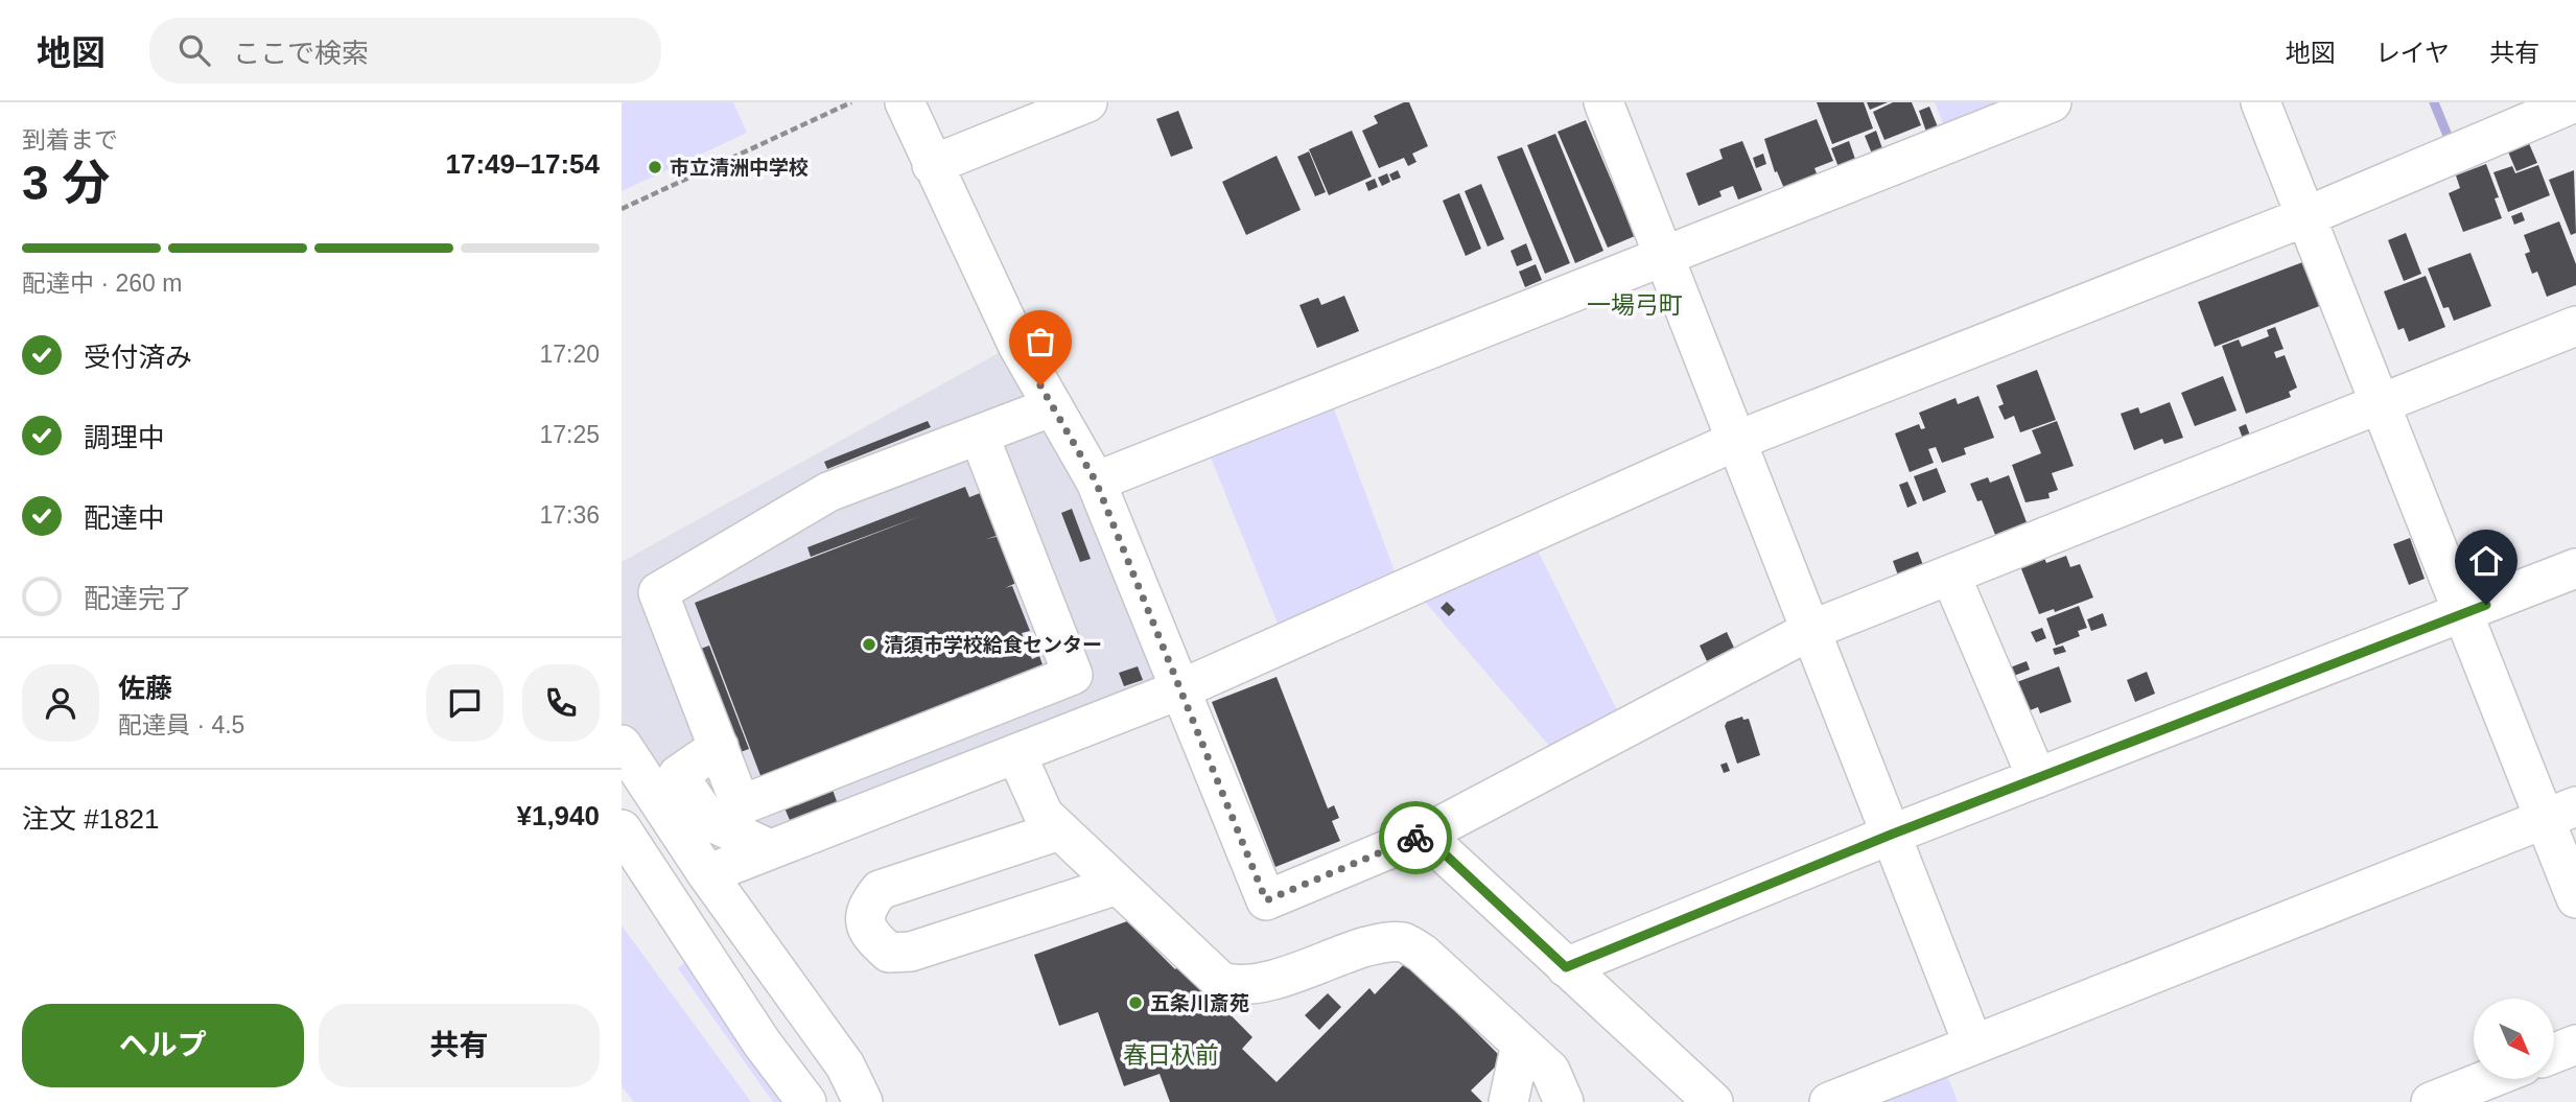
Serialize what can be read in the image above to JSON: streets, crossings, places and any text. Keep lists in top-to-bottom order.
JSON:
{
  "districts": ["一場弓町", "春日杁前"],
  "places": ["市立清洲中学校", "清須市学校給食センター", "五条川斎苑"],
  "north": "bottom right",
  "page": {
    "header": "地図",
    "search": "ここで検索",
    "nav": ["地図", "レイヤ", "共有"],
    "heading": ["3 分", "到着まで", "17:49–17:54"],
    "panel": [
      "佐藤",
      "配達員 · 4.5",
      "注文 #1821",
      "¥1,940"
    ],
    "bar": "配達中 · 260 m",
    "list": [
      ["受付済み", "17:20"],
      ["調理中", "17:25"],
      ["配達中", "17:36"],
      "配達完了"
    ],
    "buttons": ["ヘルプ", "共有"]
  }
}
